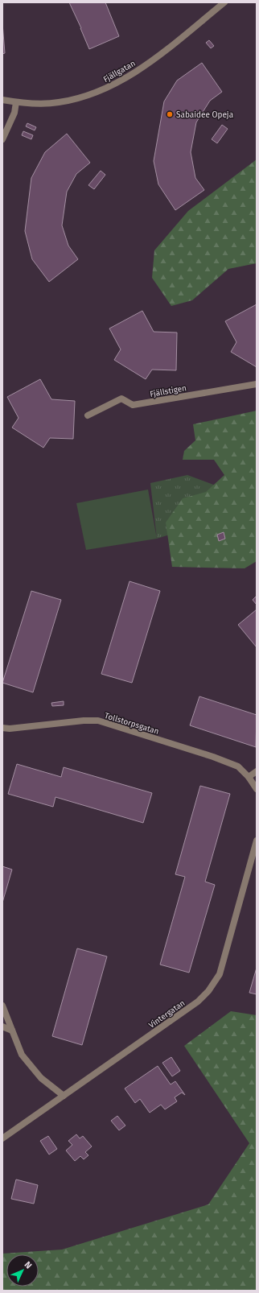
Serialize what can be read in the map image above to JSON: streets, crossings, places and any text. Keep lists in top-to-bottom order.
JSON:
{
  "streets": {
    "street": [
      "Fjällgatan",
      "Fjällstigen",
      "Tollstorpsgatan",
      "Vintergatan"
    ]
  },
  "places": ["Sabaidee Opeja"],
  "north": "top right"
}
